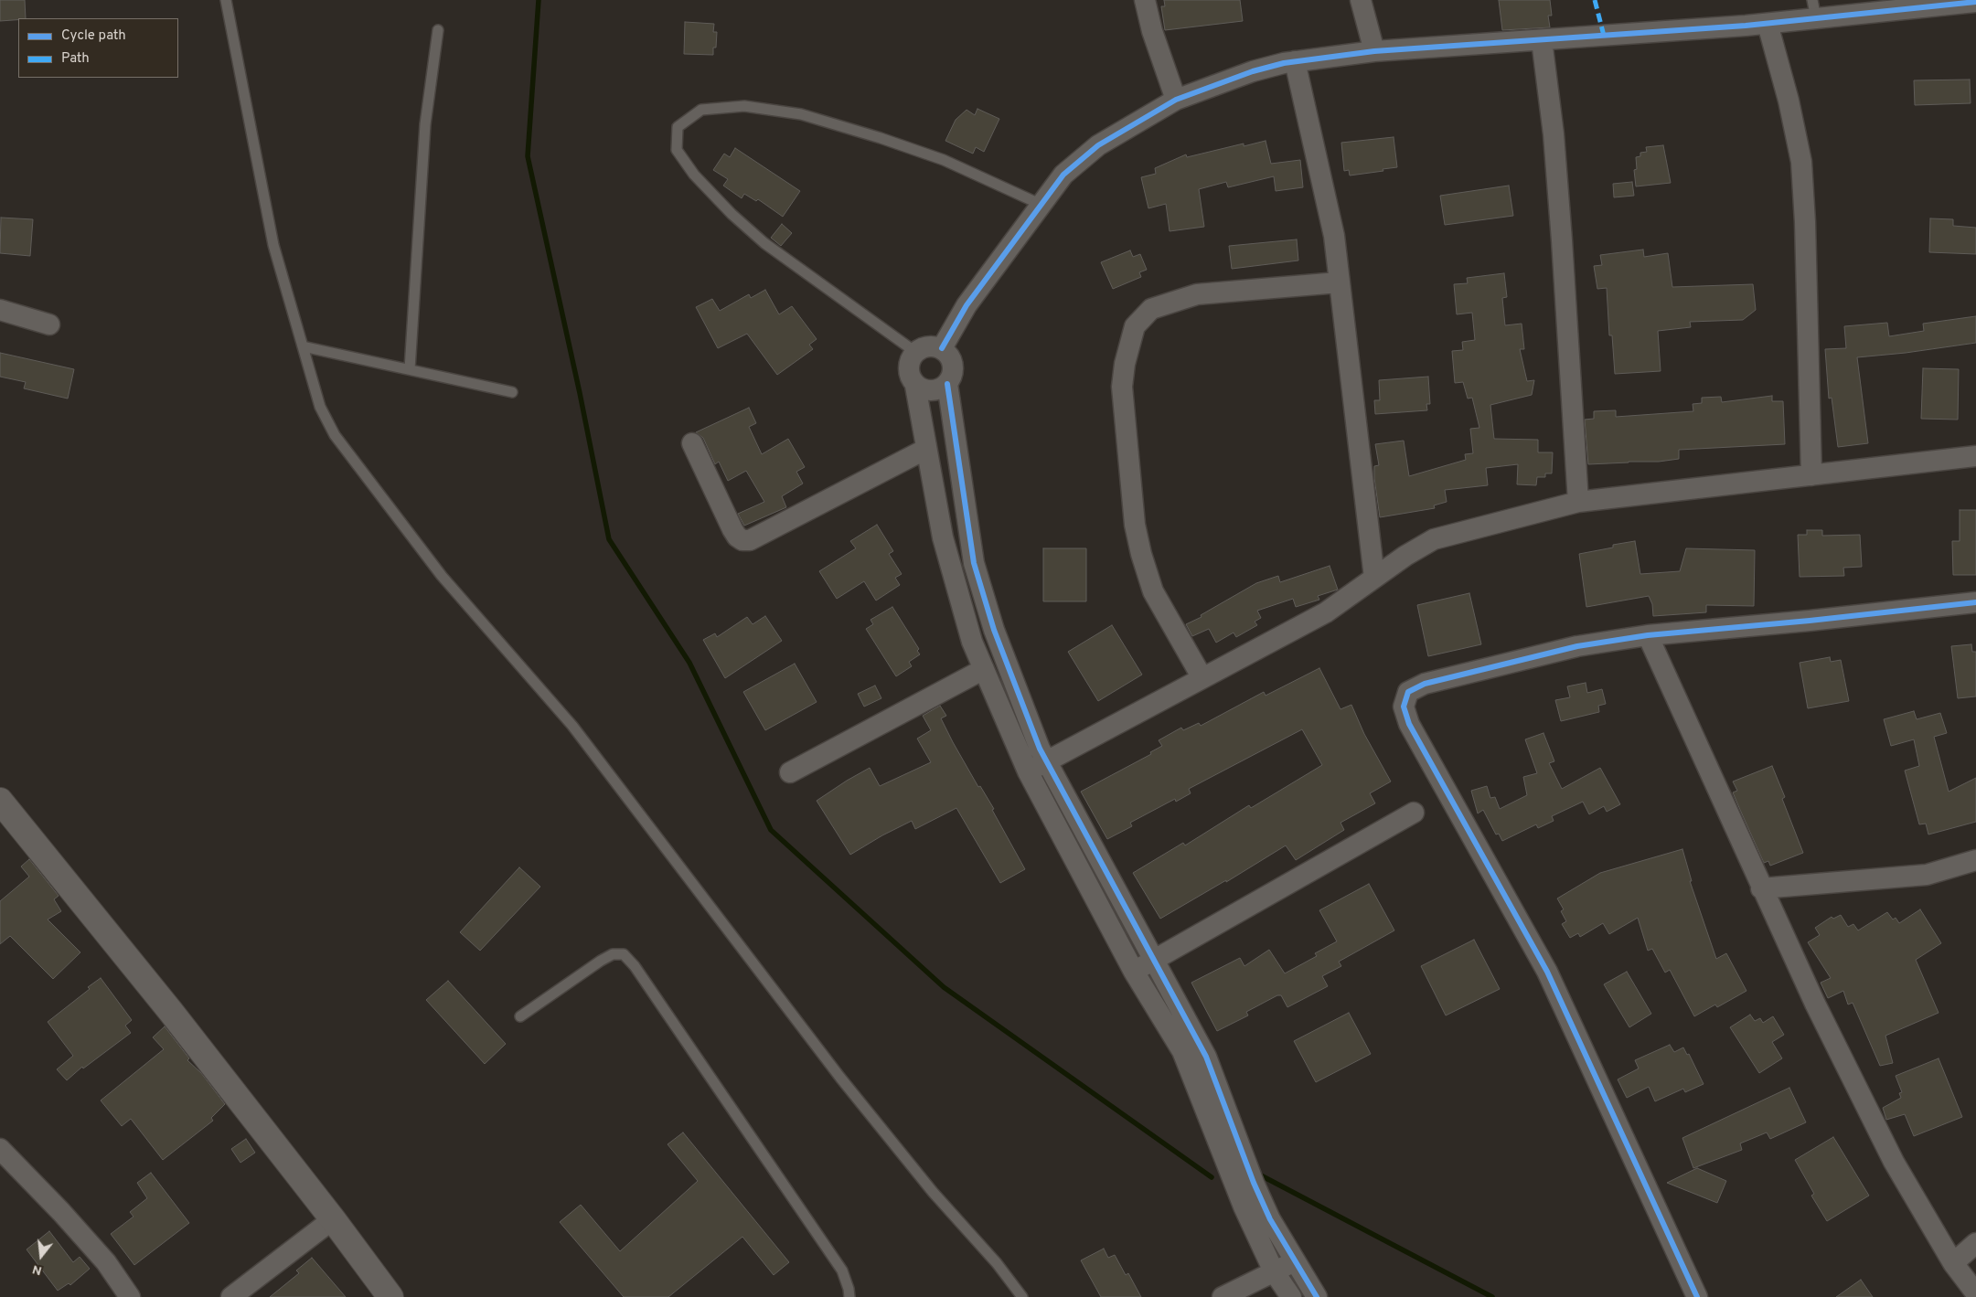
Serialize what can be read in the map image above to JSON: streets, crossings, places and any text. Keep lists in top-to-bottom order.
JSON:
{
  "legend": ["Cycle path", "Path"],
  "north": "bottom"
}
